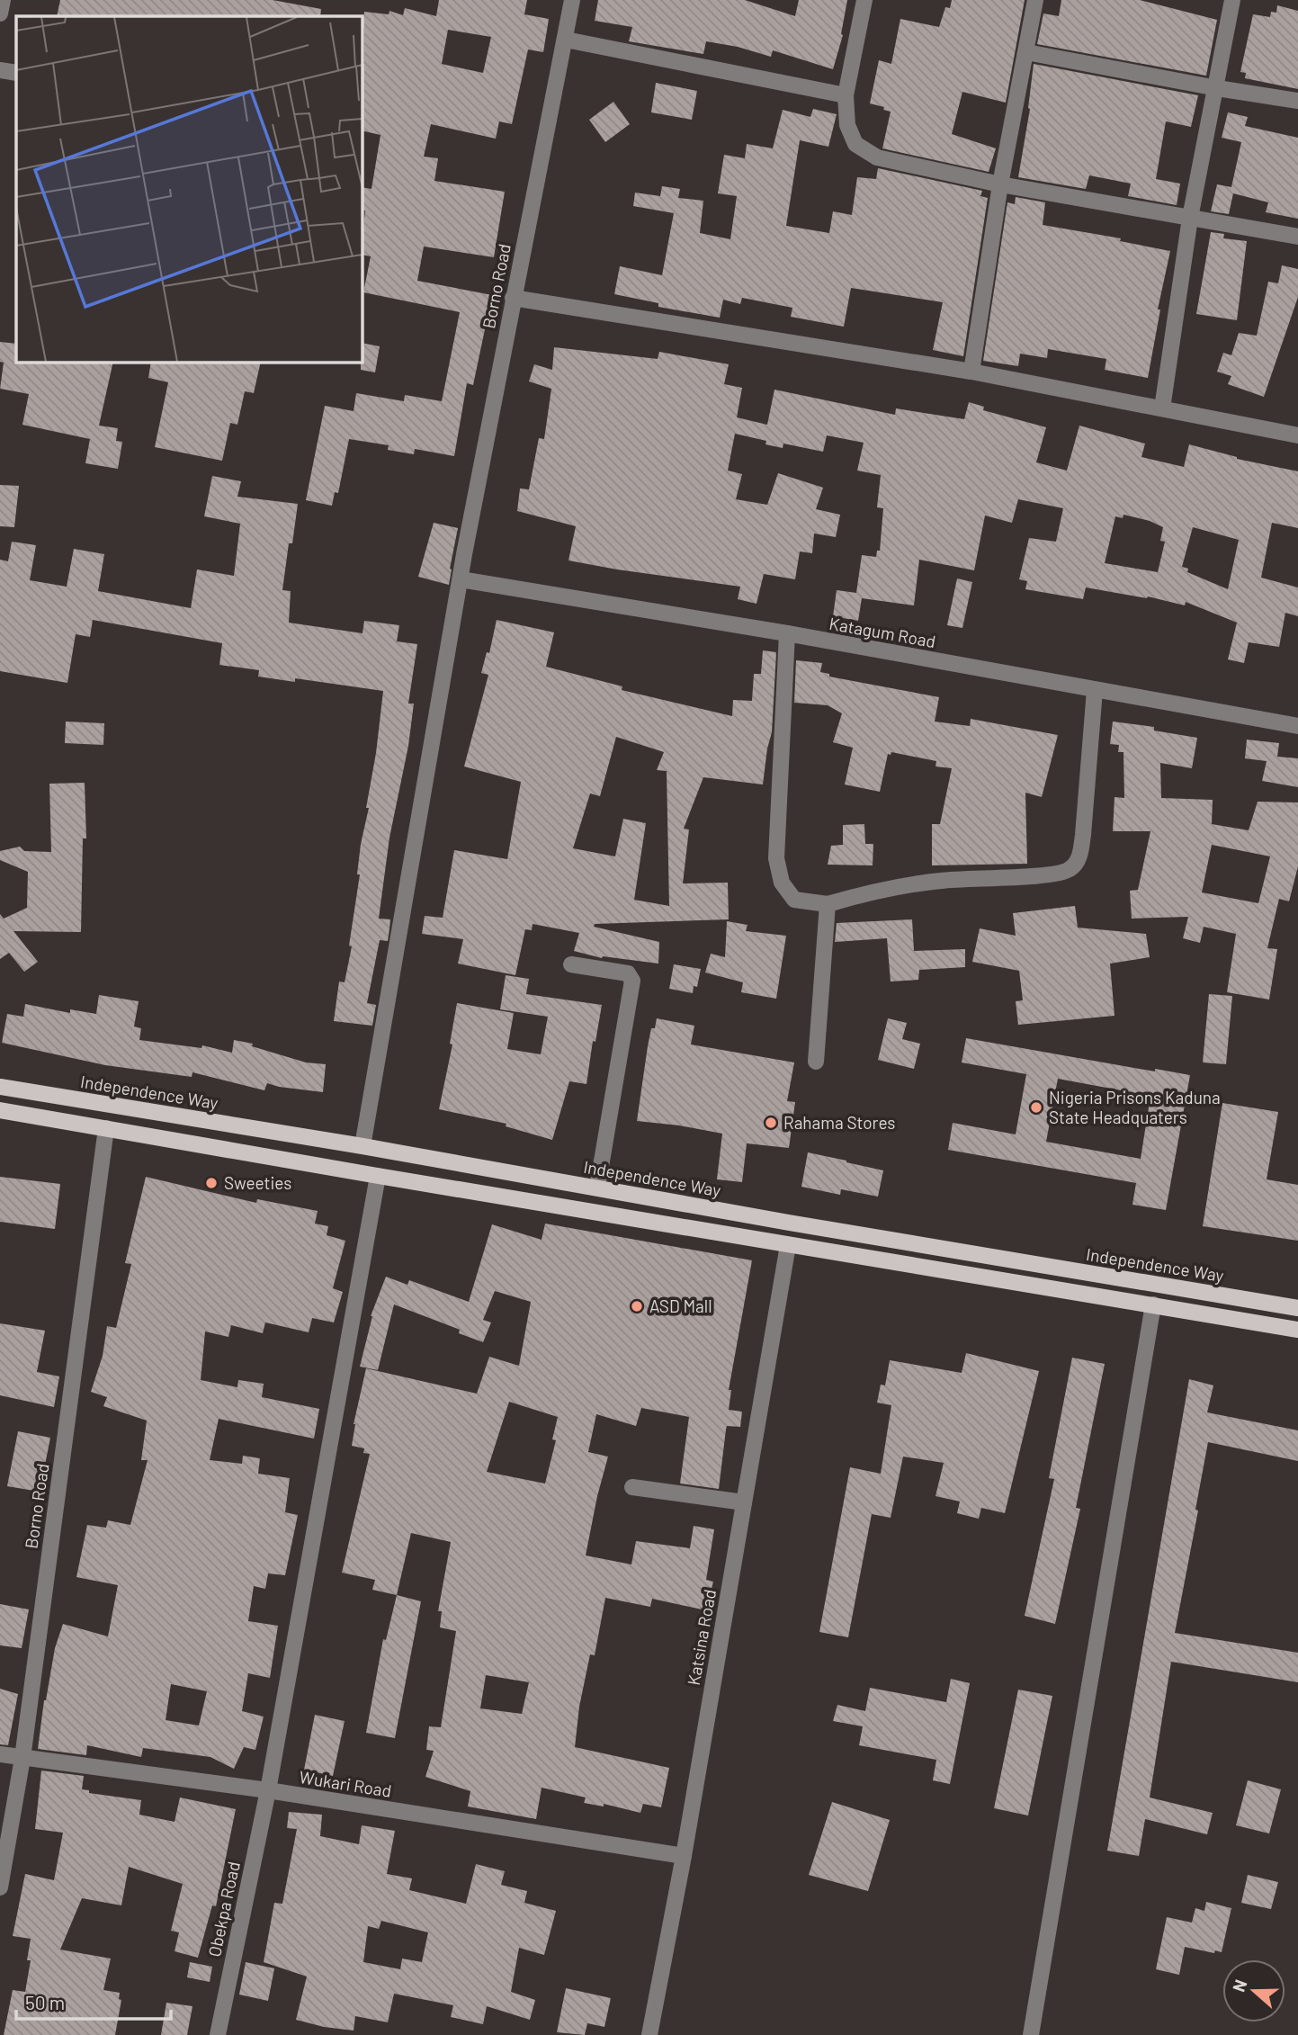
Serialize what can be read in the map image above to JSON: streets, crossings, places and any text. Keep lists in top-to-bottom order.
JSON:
{
  "streets": {
    "main road": ["Independence Way"],
    "street": [
      "Borno Road",
      "Katagum Road",
      "Katsina Road",
      "Wukari Road",
      "Obekpa Road"
    ]
  },
  "crossings": [
    ["Borno Road", "Katagum Road"],
    ["Borno Road", "Independence Way"],
    ["Borno Road", "Wukari Road"],
    ["Katsina Road", "Wukari Road"],
    ["Wukari Road", "Obekpa Road"]
  ],
  "places": [
    "Nigeria Prisons Kaduna State Headquaters",
    "Rahama Stores",
    "Sweeties",
    "ASD Mall"
  ],
  "scale_bar": "50 m",
  "north": "left"
}
